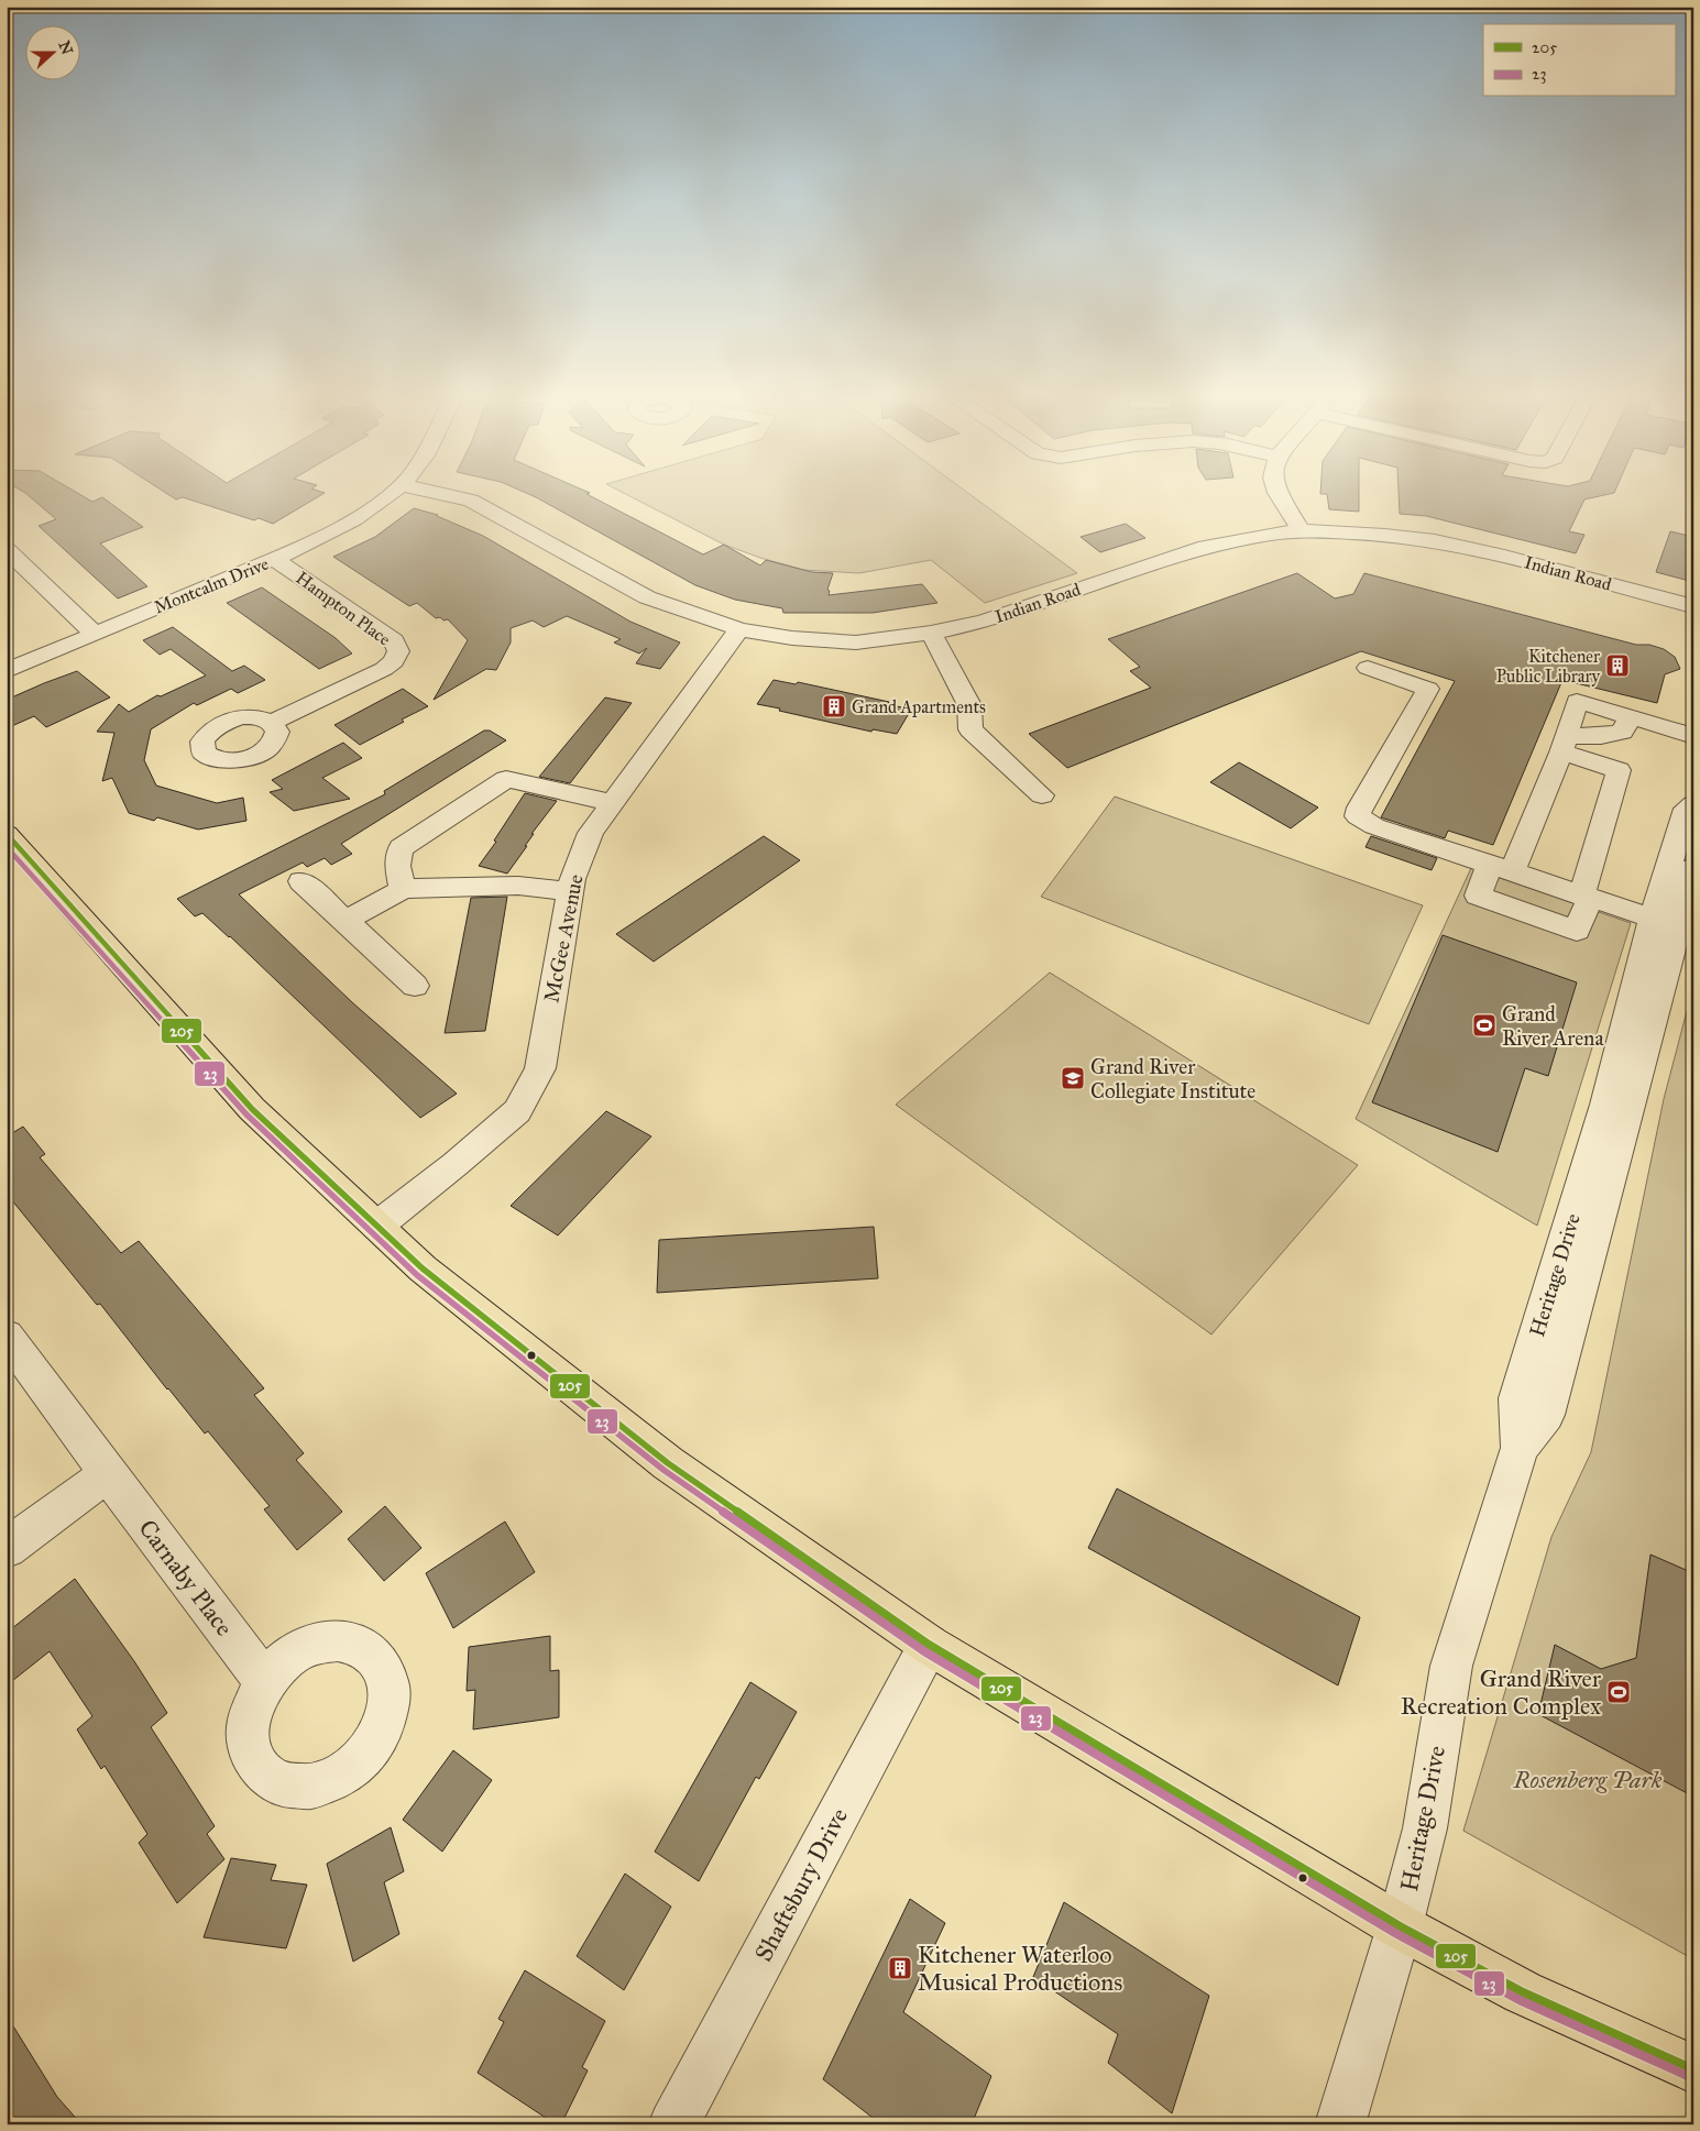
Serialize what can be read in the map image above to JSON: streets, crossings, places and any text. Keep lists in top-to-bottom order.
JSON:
{
  "streets": {
    "street": [
      "Indian Road",
      "Montcalm Drive",
      "Hampton Place",
      "McGee Avenue",
      "Heritage Drive",
      "Carnaby Place",
      "Shaftsbury Drive"
    ]
  },
  "crossings": [
    ["Indian Road", "McGee Avenue"],
    ["Montcalm Drive", "Hampton Place"]
  ],
  "parks": ["Rosenberg Park"],
  "places": {
    "building": ["Kitchener Public Library", "Grand Apartments", "Kitchener Waterloo Musical Productions"],
    "sports": ["Grand River Arena", "Grand River Recreation Complex"],
    "school or university": ["Grand River Collegiate Institute"]
  },
  "lines": ["transit line 205", "transit line 23"],
  "legend": ["205", "23"],
  "north": "right"
}
